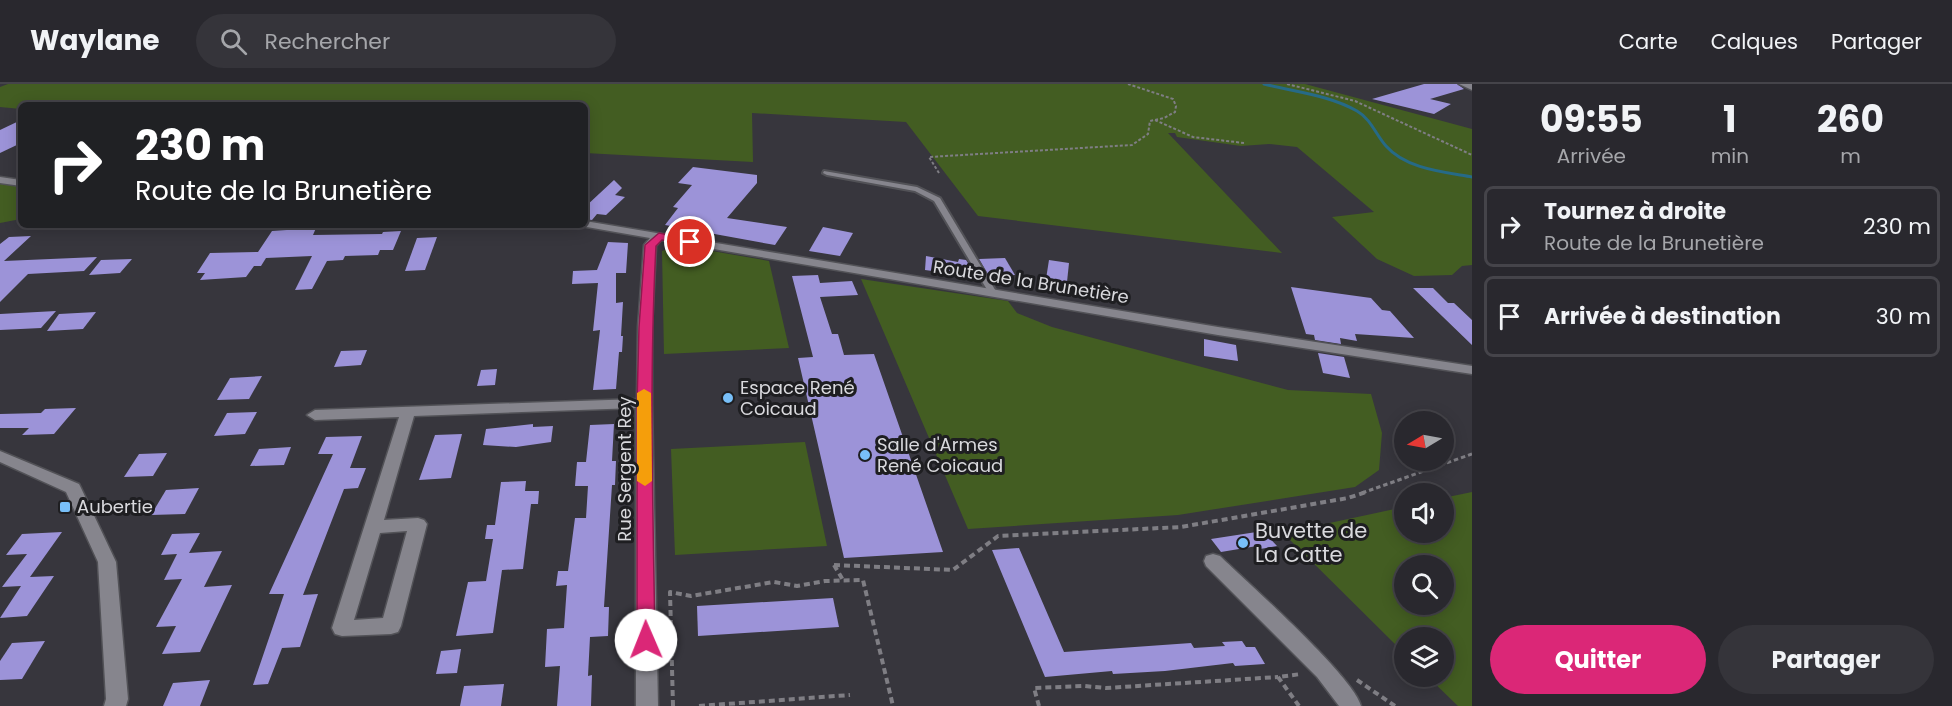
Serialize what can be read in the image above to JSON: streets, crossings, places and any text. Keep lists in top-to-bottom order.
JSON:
{
  "streets": {
    "street": ["Route de la Brunetière", "Rue Sergent Rey"]
  },
  "crossings": [
    ["Route de la Brunetière", "Rue Sergent Rey"]
  ],
  "places": {
    "other": ["Espace René Coicaud", "Salle d'Armes René Coicaud", "Buvette de La Catte"],
    "transit": ["Aubertie"]
  },
  "north": "left",
  "page": {
    "header": "Waylane",
    "search": "Rechercher",
    "nav": ["Carte", "Calques", "Partager"],
    "eta": [
      "09:55",
      "Arrivée",
      "1",
      "min",
      "260",
      "m"
    ],
    "turn": ["230 m", "Route de la Brunetière"],
    "list": [
      {
        "name": "Tournez à droite",
        "note": "Route de la Brunetière",
        "value": "230 m"
      },
      {
        "name": "Arrivée à destination",
        "value": "30 m"
      }
    ],
    "buttons": ["Quitter", "Partager"]
  }
}
